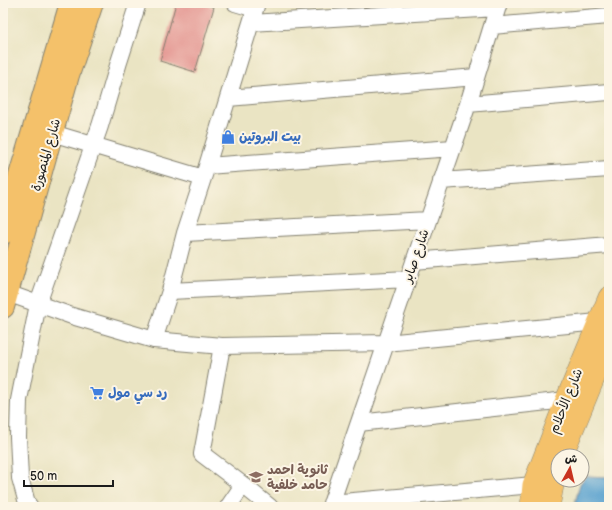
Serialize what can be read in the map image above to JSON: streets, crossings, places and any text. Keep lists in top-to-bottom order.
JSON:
{
  "streets": {
    "highway": ["شارع المنصورة"],
    "main road": ["شارع الأحلام"],
    "street": ["شارع صابر"]
  },
  "places": {
    "shop": ["بيت البروتين"],
    "supermarket": ["رد سي مول"],
    "school or university": ["ثانوية احمد حامد خلفية"]
  },
  "scale_bar": "50 m",
  "north": "top"
}
